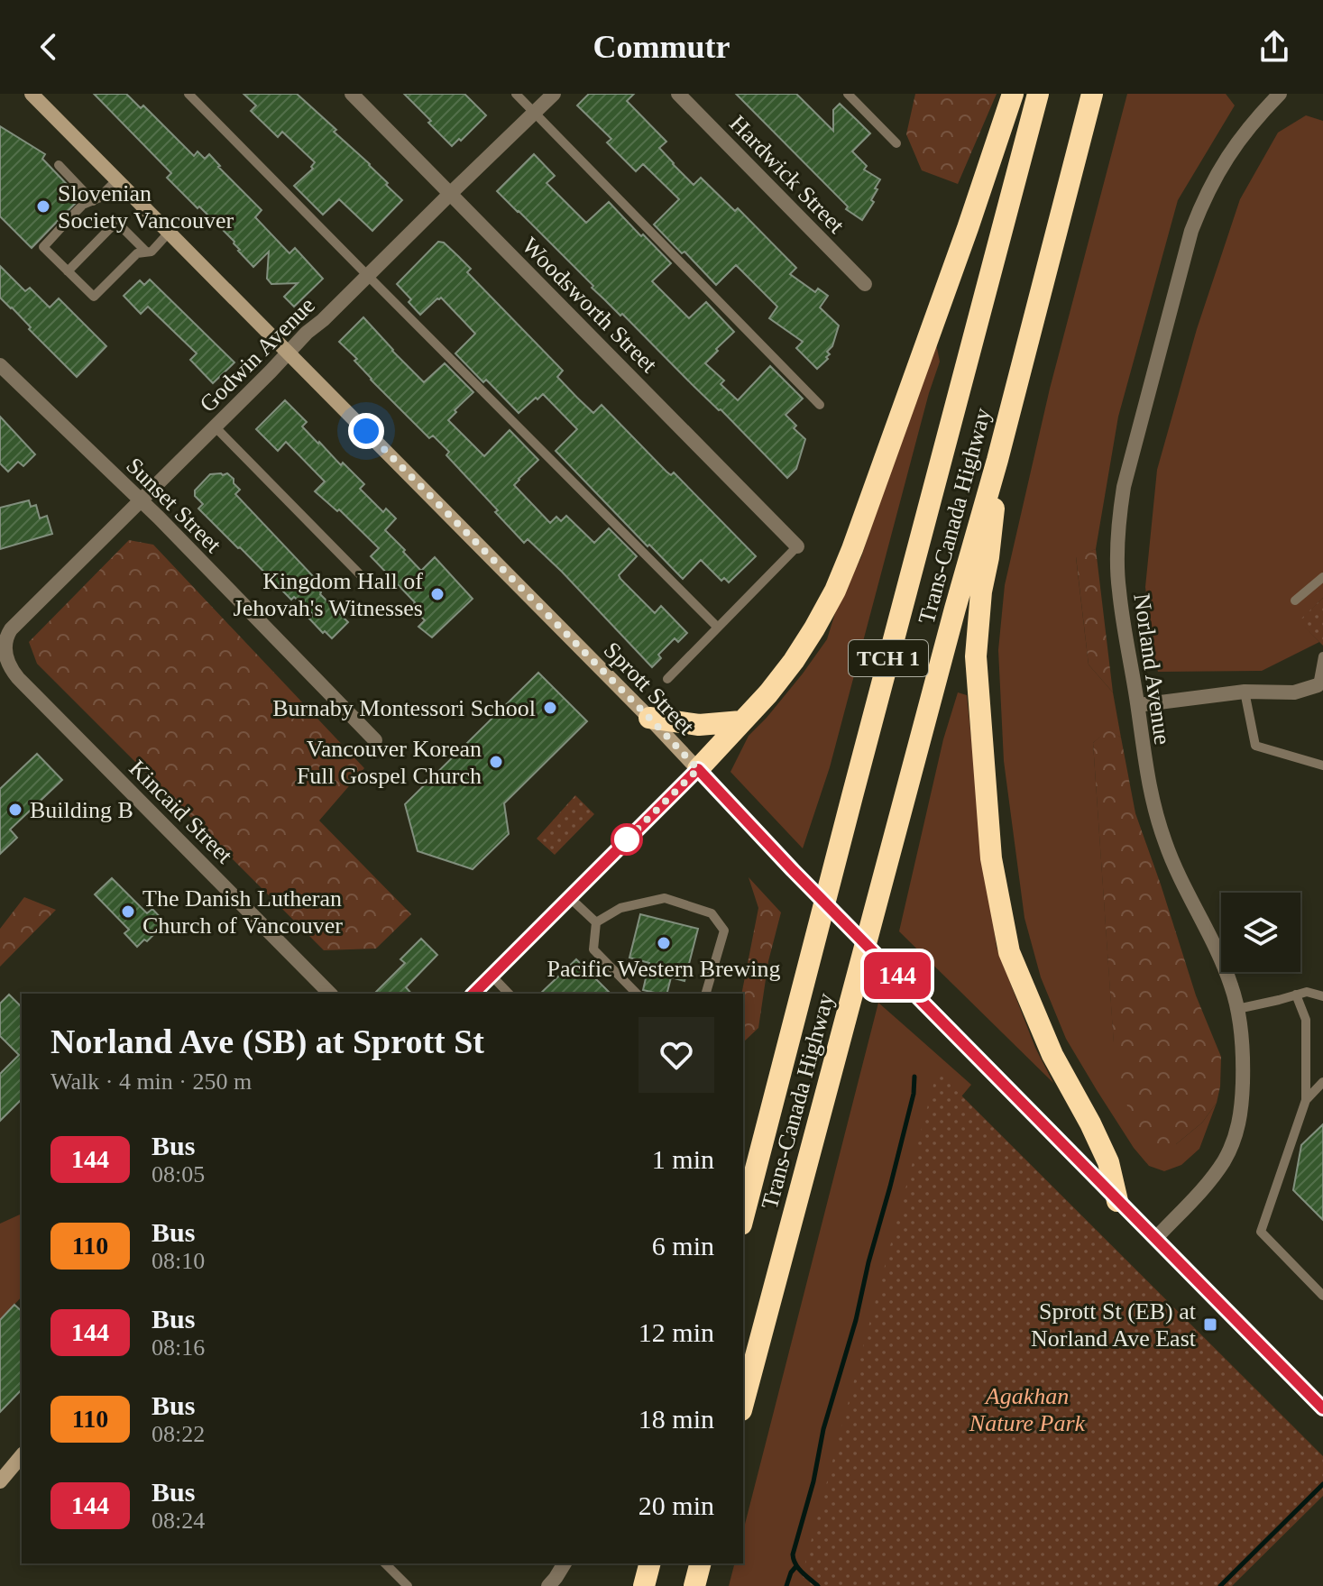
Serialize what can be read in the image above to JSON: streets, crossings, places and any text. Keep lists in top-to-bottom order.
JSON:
{
  "streets": {
    "highway": ["Trans-Canada Highway", "TCH 1"],
    "main road": ["Sprott Street"],
    "street": [
      "Hardwick Street",
      "Woodsworth Street",
      "Godwin Avenue",
      "Sunset Street",
      "Norland Avenue",
      "Kincaid Street"
    ]
  },
  "crossings": [
    ["Woodsworth Street", "Godwin Avenue"],
    ["Godwin Avenue", "Sunset Street"],
    ["Godwin Avenue", "Sprott Street"],
    ["Godwin Avenue", "Kincaid Street"],
    ["Norland Avenue", "Sprott Street"]
  ],
  "parks": ["Agakhan Nature Park"],
  "places": {
    "other": [
      "Slovenian Society Vancouver",
      "Kingdom Hall of Jehovah's Witnesses",
      "Burnaby Montessori School",
      "Vancouver Korean Full Gospel Church",
      "Building B",
      "The Danish Lutheran Church of Vancouver",
      "Pacific Western Brewing"
    ],
    "transit": ["Sprott St (EB) at Norland Ave East"]
  },
  "lines": ["bus line 144"],
  "page": {
    "header": "Commutr",
    "on_map": "144",
    "heading": ["Norland Ave (SB) at Sprott St", "Walk · 4 min · 250 m"],
    "list": [
      {
        "mark": "144",
        "name": "Bus",
        "note": "08:05",
        "value": "1 min"
      },
      {
        "mark": "110",
        "name": "Bus",
        "note": "08:10",
        "value": "6 min"
      },
      {
        "mark": "144",
        "name": "Bus",
        "note": "08:16",
        "value": "12 min"
      },
      {
        "mark": "110",
        "name": "Bus",
        "note": "08:22",
        "value": "18 min"
      },
      {
        "mark": "144",
        "name": "Bus",
        "note": "08:24",
        "value": "20 min"
      }
    ]
  }
}
